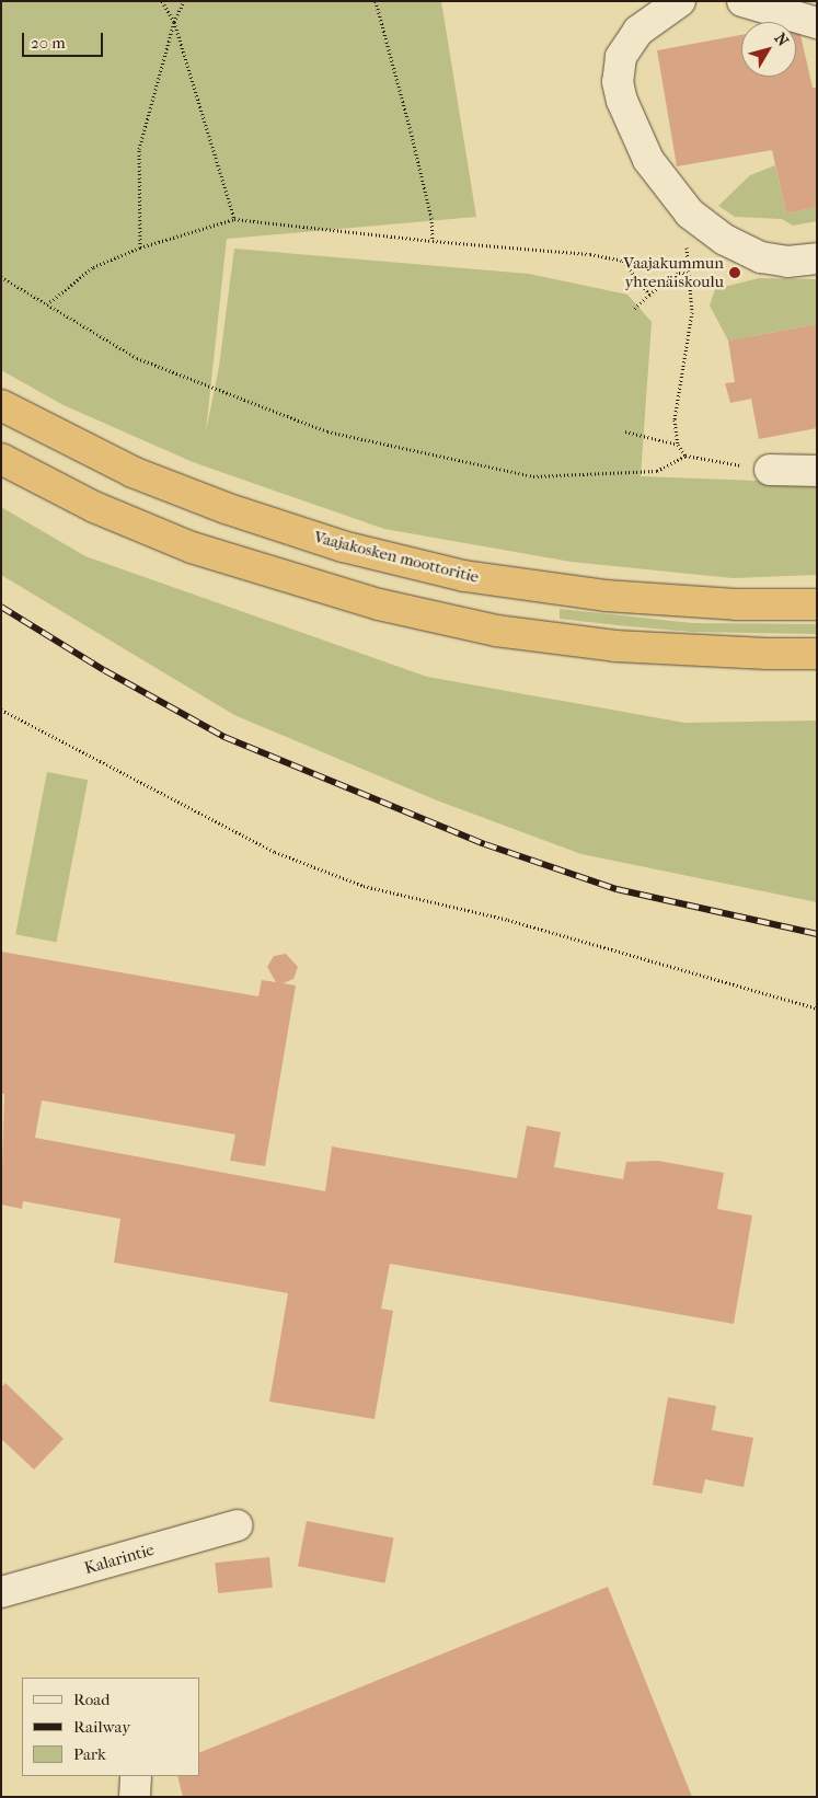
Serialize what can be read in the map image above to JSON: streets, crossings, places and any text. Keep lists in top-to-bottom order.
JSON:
{
  "streets": {
    "highway": ["Vaajakosken moottoritie"],
    "street": ["Kalarintie"]
  },
  "places": ["Vaajakummun yhtenäiskoulu"],
  "legend": ["Road", "Railway", "Park"],
  "scale_bar": "20 m",
  "north": "top right"
}
